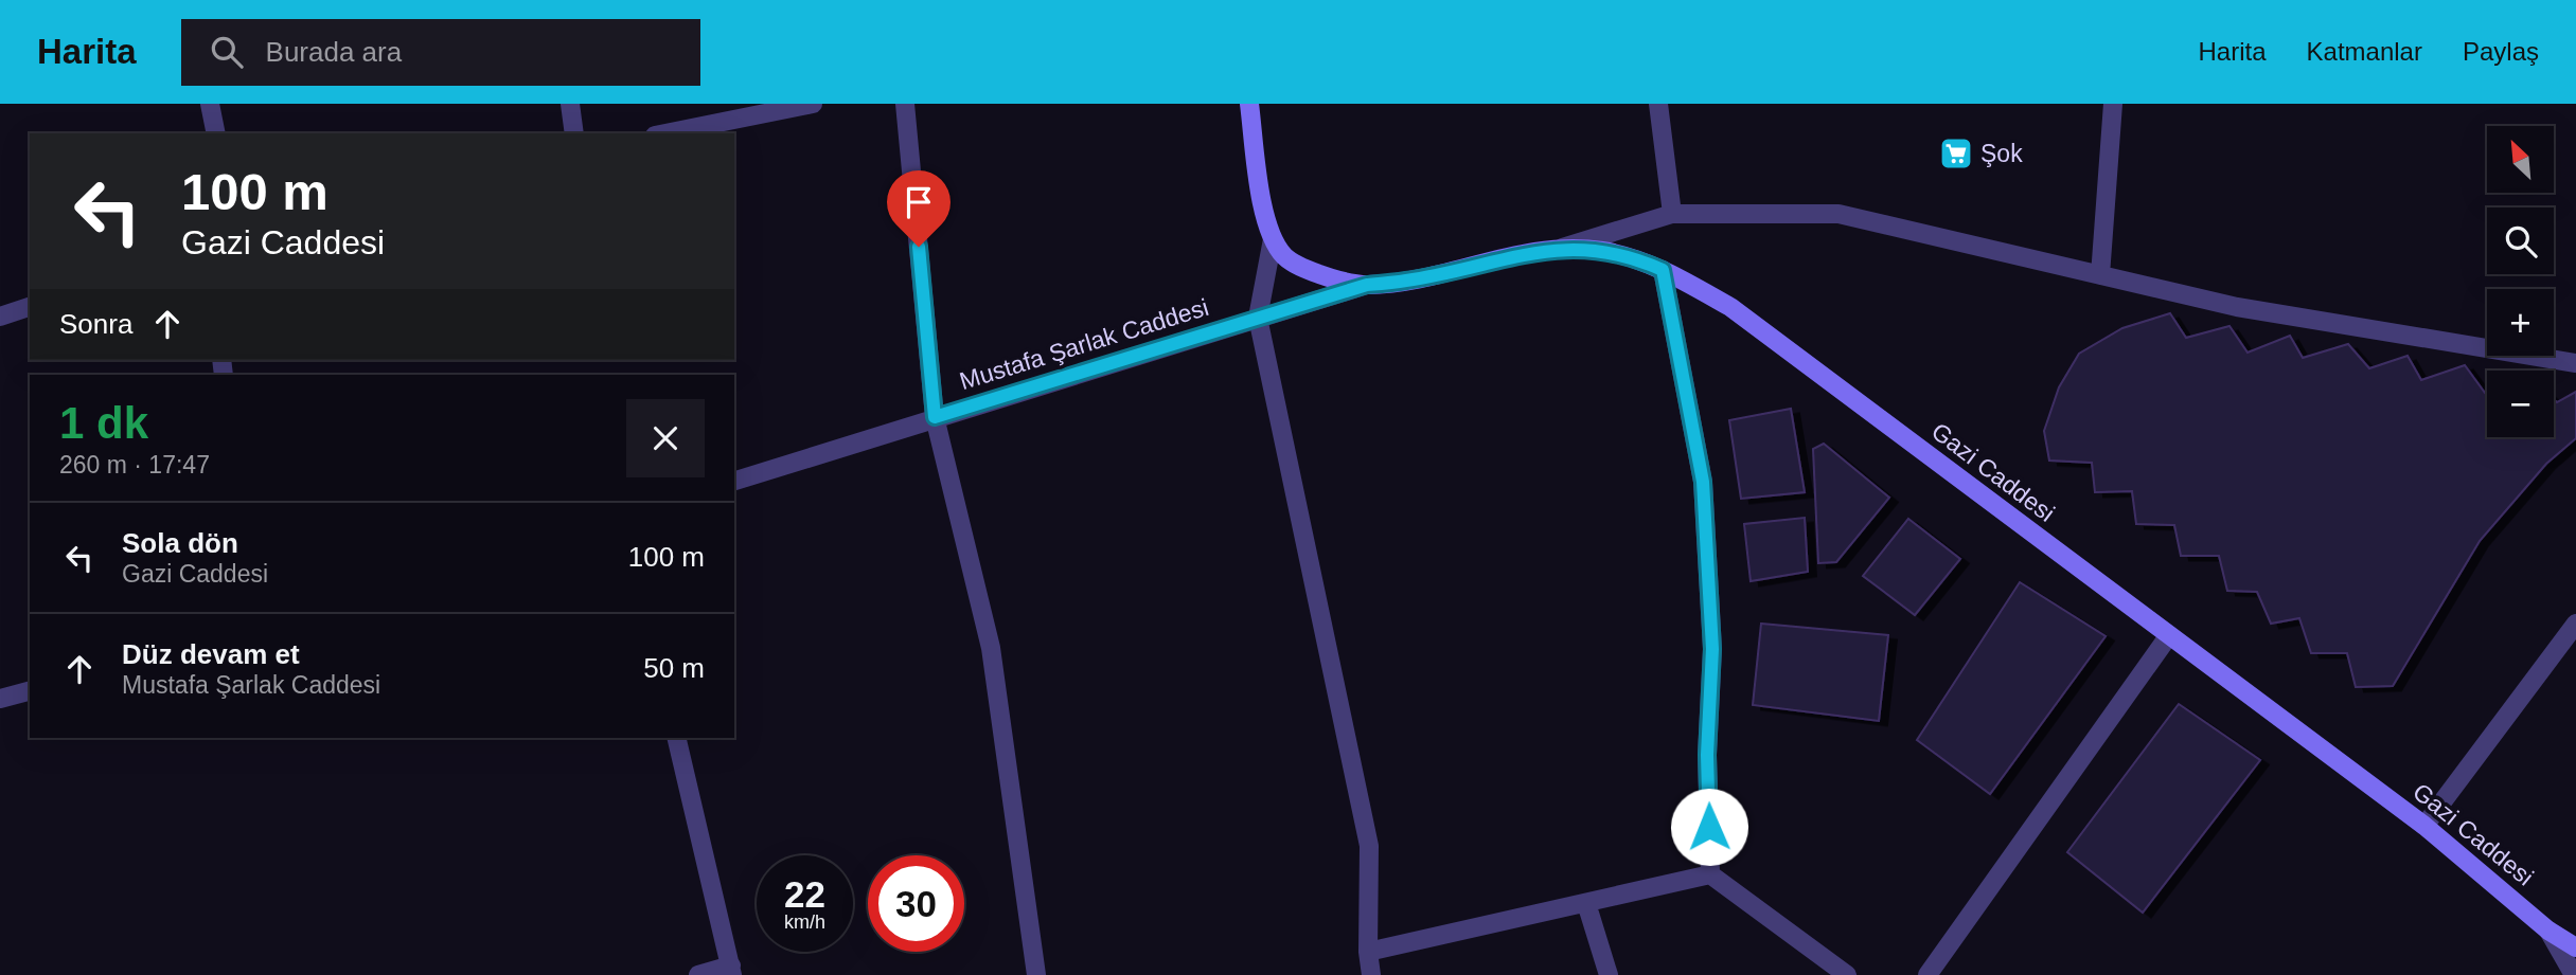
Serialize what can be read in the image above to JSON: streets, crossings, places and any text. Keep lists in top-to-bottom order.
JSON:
{
  "streets": {
    "main road": ["Gazi Caddesi"],
    "street": ["Mustafa Şarlak Caddesi"]
  },
  "crossings": [
    ["Mustafa Şarlak Caddesi", "Gazi Caddesi"]
  ],
  "places": {
    "supermarket": ["Şok"]
  },
  "north": "top left",
  "page": {
    "header": "Harita",
    "search": "Burada ara",
    "nav": ["Harita", "Katmanlar", "Paylaş"],
    "map_buttons": ["+", "−"],
    "turn": ["100 m", "Gazi Caddesi"],
    "then": "Sonra",
    "heading": ["1 dk", "260 m · 17:47"],
    "list": [
      {
        "name": "Sola dön",
        "note": "Gazi Caddesi",
        "value": "100 m"
      },
      {
        "name": "Düz devam et",
        "note": "Mustafa Şarlak Caddesi",
        "value": "50 m"
      }
    ],
    "speed": "22 km/h",
    "limit": "30"
  }
}
